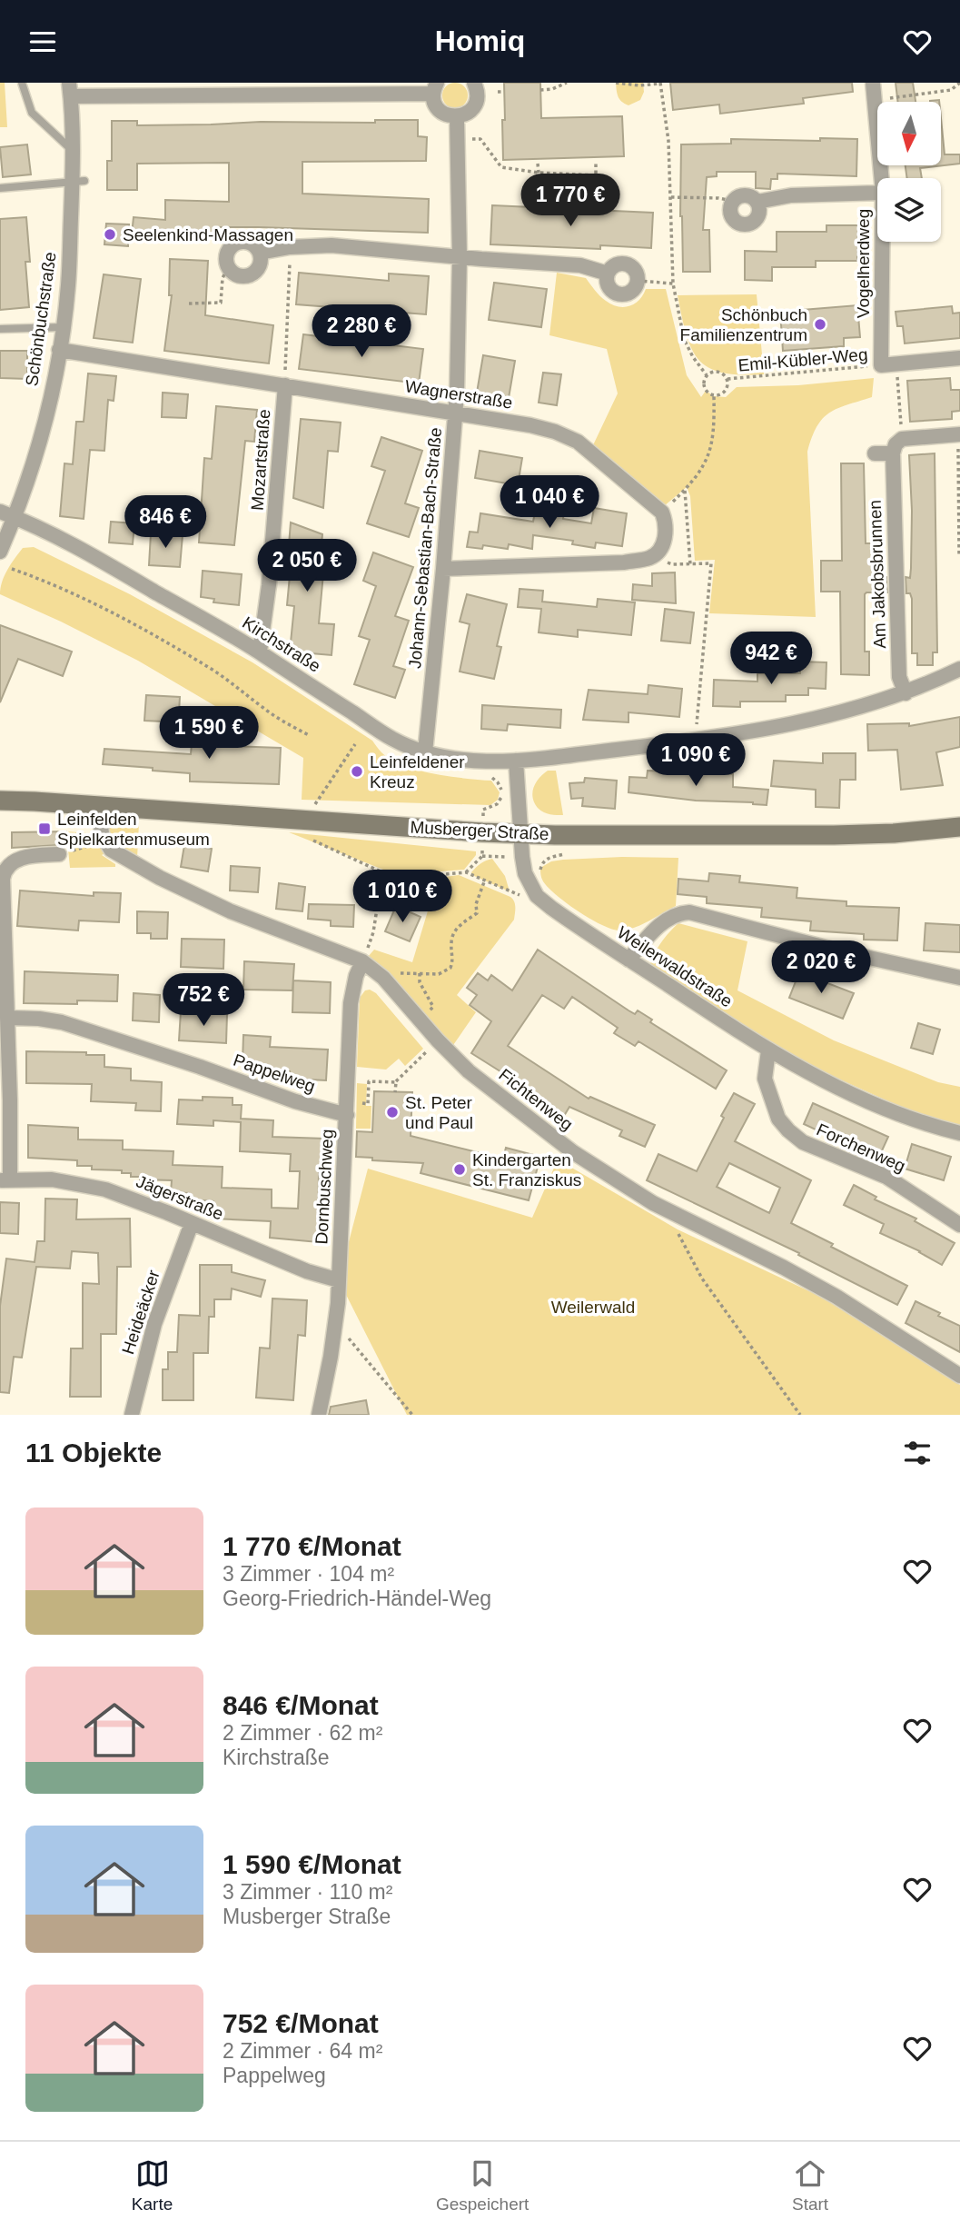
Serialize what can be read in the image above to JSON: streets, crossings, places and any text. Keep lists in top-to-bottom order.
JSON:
{
  "streets": {
    "main road": ["Musberger Straße"],
    "street": [
      "Vogelherdweg",
      "Schönbuchstraße",
      "Wagnerstraße",
      "Mozartstraße",
      "Johann-Sebastian-Bach-Straße",
      "Am Jakobsbrunnen",
      "Kirchstraße",
      "Weilerwaldstraße",
      "Pappelweg",
      "Fichtenweg",
      "Forchenweg",
      "Dornbuschweg",
      "Jägerstraße",
      "Heideäcker"
    ],
    "path": ["Emil-Kübler-Weg"]
  },
  "crossings": [
    ["Vogelherdweg", "Emil-Kübler-Weg"],
    ["Schönbuchstraße", "Wagnerstraße"],
    ["Schönbuchstraße", "Kirchstraße"],
    ["Wagnerstraße", "Mozartstraße"],
    ["Wagnerstraße", "Johann-Sebastian-Bach-Straße"],
    ["Mozartstraße", "Kirchstraße"],
    ["Johann-Sebastian-Bach-Straße", "Kirchstraße"],
    ["Am Jakobsbrunnen", "Kirchstraße"],
    ["Kirchstraße", "Weilerwaldstraße"],
    ["Musberger Straße", "Weilerwaldstraße"],
    ["Weilerwaldstraße", "Forchenweg"],
    ["Pappelweg", "Dornbuschweg"],
    ["Fichtenweg", "Dornbuschweg"],
    ["Dornbuschweg", "Jägerstraße"],
    ["Jägerstraße", "Heideäcker"]
  ],
  "parks": ["Weilerwald"],
  "places": {
    "other": [
      "Seelenkind-Massagen",
      "Schönbuch Familienzentrum",
      "Leinfeldener Kreuz",
      "St. Peter und Paul",
      "Kindergarten St. Franziskus"
    ],
    "transit": ["Leinfelden Spielkartenmuseum"]
  },
  "north": "bottom",
  "page": {
    "header": "Homiq",
    "price": [
      "1 770 €",
      "2 280 €",
      "1 040 €",
      "846 €",
      "2 050 €",
      "942 €",
      "1 590 €",
      "1 090 €",
      "1 010 €",
      "2 020 €",
      "752 €"
    ],
    "heading": "11 Objekte",
    "list": [
      {
        "name": "1 770 €/Monat",
        "note": "3 Zimmer · 104 m² · Georg-Friedrich-Händel-Weg"
      },
      {
        "name": "846 €/Monat",
        "note": "2 Zimmer · 62 m² · Kirchstraße"
      },
      {
        "name": "1 590 €/Monat",
        "note": "3 Zimmer · 110 m² · Musberger Straße"
      },
      {
        "name": "752 €/Monat",
        "note": "2 Zimmer · 64 m² · Pappelweg"
      }
    ],
    "tabs": ["Karte", "Gespeichert", "Start"]
  }
}
